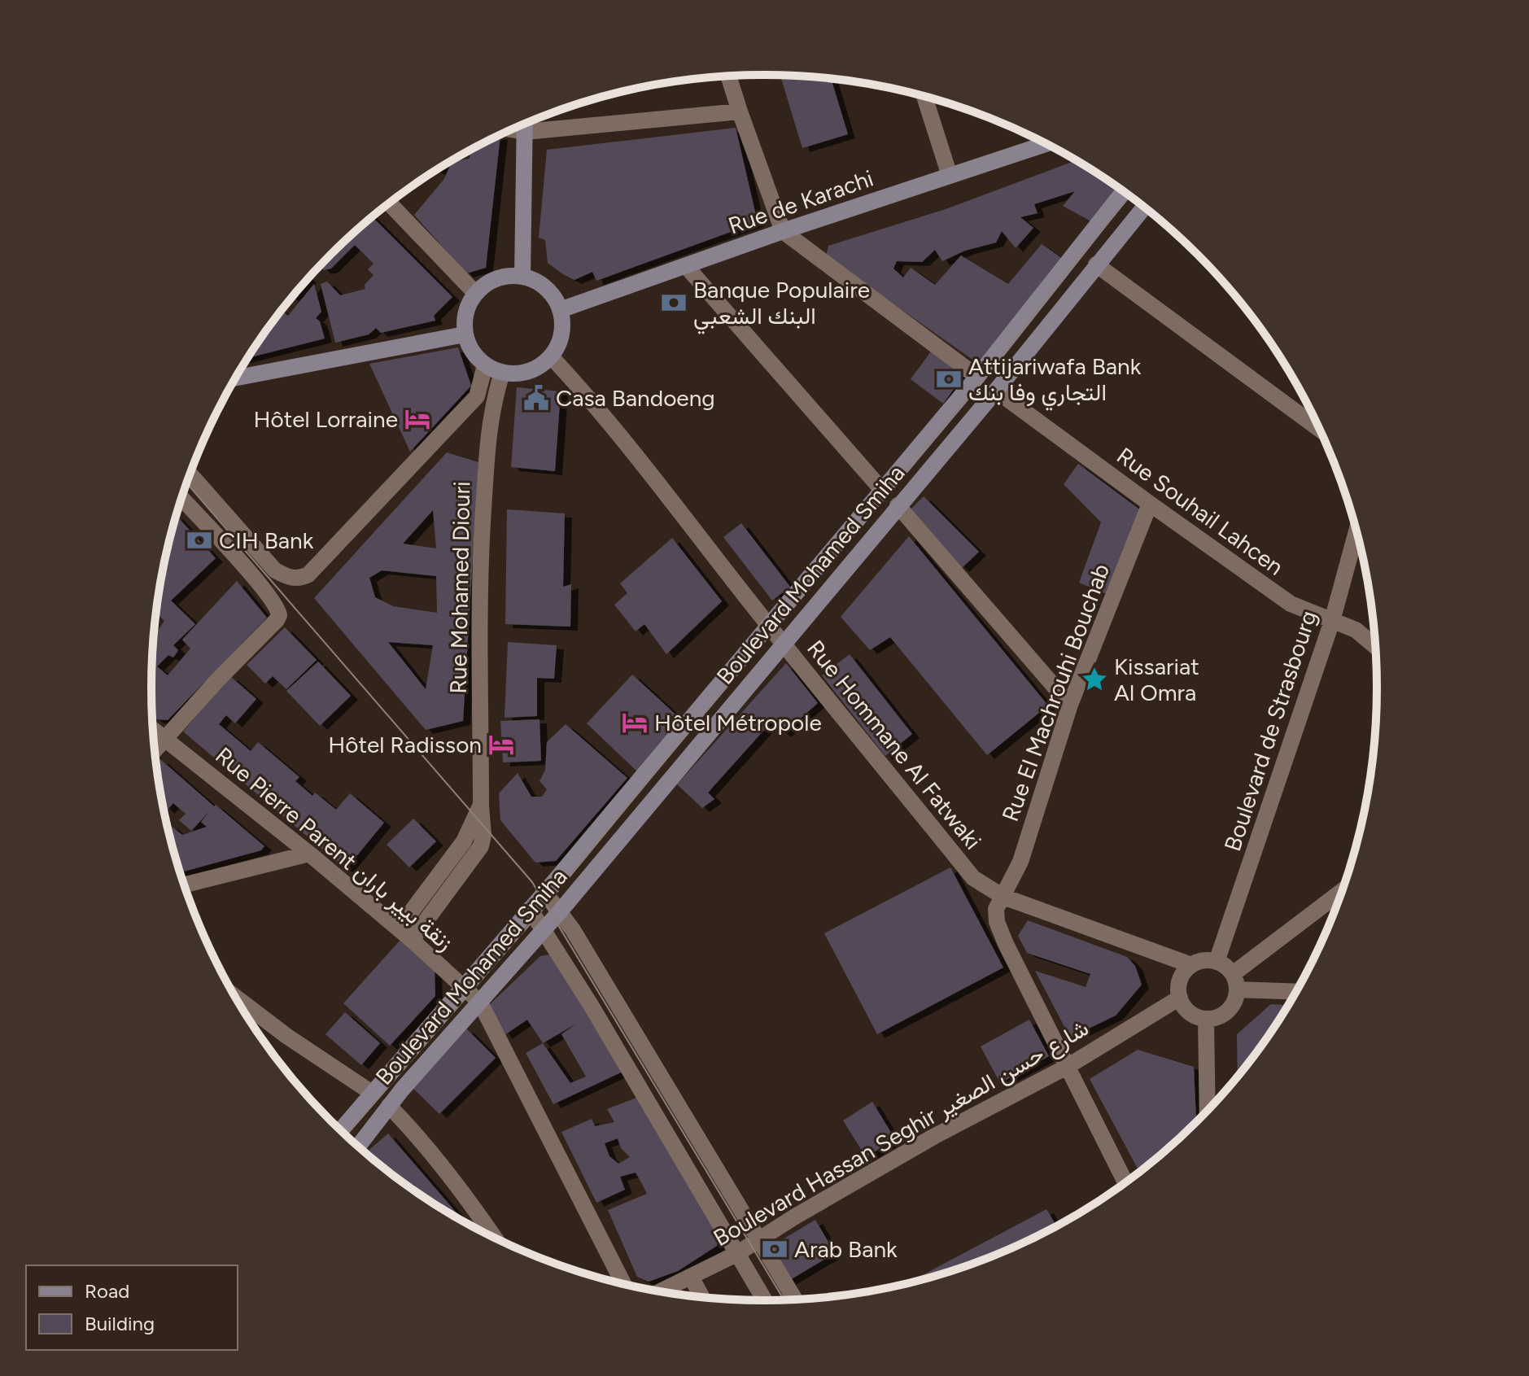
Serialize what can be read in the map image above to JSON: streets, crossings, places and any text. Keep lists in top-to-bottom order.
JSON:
{
  "streets": {
    "street": [
      "Rue de Karachi",
      "Rue Souhail Lahcen",
      "Boulevard Mohamed Smiha",
      "Rue Mohamed Diouri",
      "Rue El Machrouhi Bouchab",
      "Boulevard de Strasbourg",
      "Rue Hommane Al Fatwaki",
      "Rue Pierre Parent زنقة بيير باران",
      "Boulevard Hassan Seghir شارع حسن الصغير"
    ]
  },
  "crossings": [
    ["Rue de Karachi", "Rue Mohamed Diouri"],
    ["Rue de Karachi", "Rue Hommane Al Fatwaki"],
    ["Rue Souhail Lahcen", "Boulevard Mohamed Smiha"],
    ["Rue Souhail Lahcen", "Rue El Machrouhi Bouchab"],
    ["Rue Souhail Lahcen", "Boulevard de Strasbourg"],
    ["Boulevard Mohamed Smiha", "Rue Hommane Al Fatwaki"],
    ["Boulevard Mohamed Smiha", "Rue Pierre Parent زنقة بيير باران"],
    ["Rue Mohamed Diouri", "Rue Hommane Al Fatwaki"],
    ["Rue Mohamed Diouri", "Rue Pierre Parent زنقة بيير باران"],
    ["Rue El Machrouhi Bouchab", "Rue Hommane Al Fatwaki"],
    ["Boulevard de Strasbourg", "Rue Hommane Al Fatwaki"],
    ["Boulevard de Strasbourg", "Boulevard Hassan Seghir شارع حسن الصغير"],
    ["Rue Hommane Al Fatwaki", "Boulevard Hassan Seghir شارع حسن الصغير"]
  ],
  "places": {
    "bank": [
      "Banque Populaire البنك الشعبي",
      "Attijariwafa Bank التجاري وفا بنك",
      "CIH Bank",
      "Arab Bank"
    ],
    "public building": ["Casa Bandoeng"],
    "hotel": ["Hôtel Lorraine", "Hôtel Métropole", "Hôtel Radisson"],
    "place": ["Kissariat Al Omra"]
  },
  "legend": ["Road", "Building"]
}
